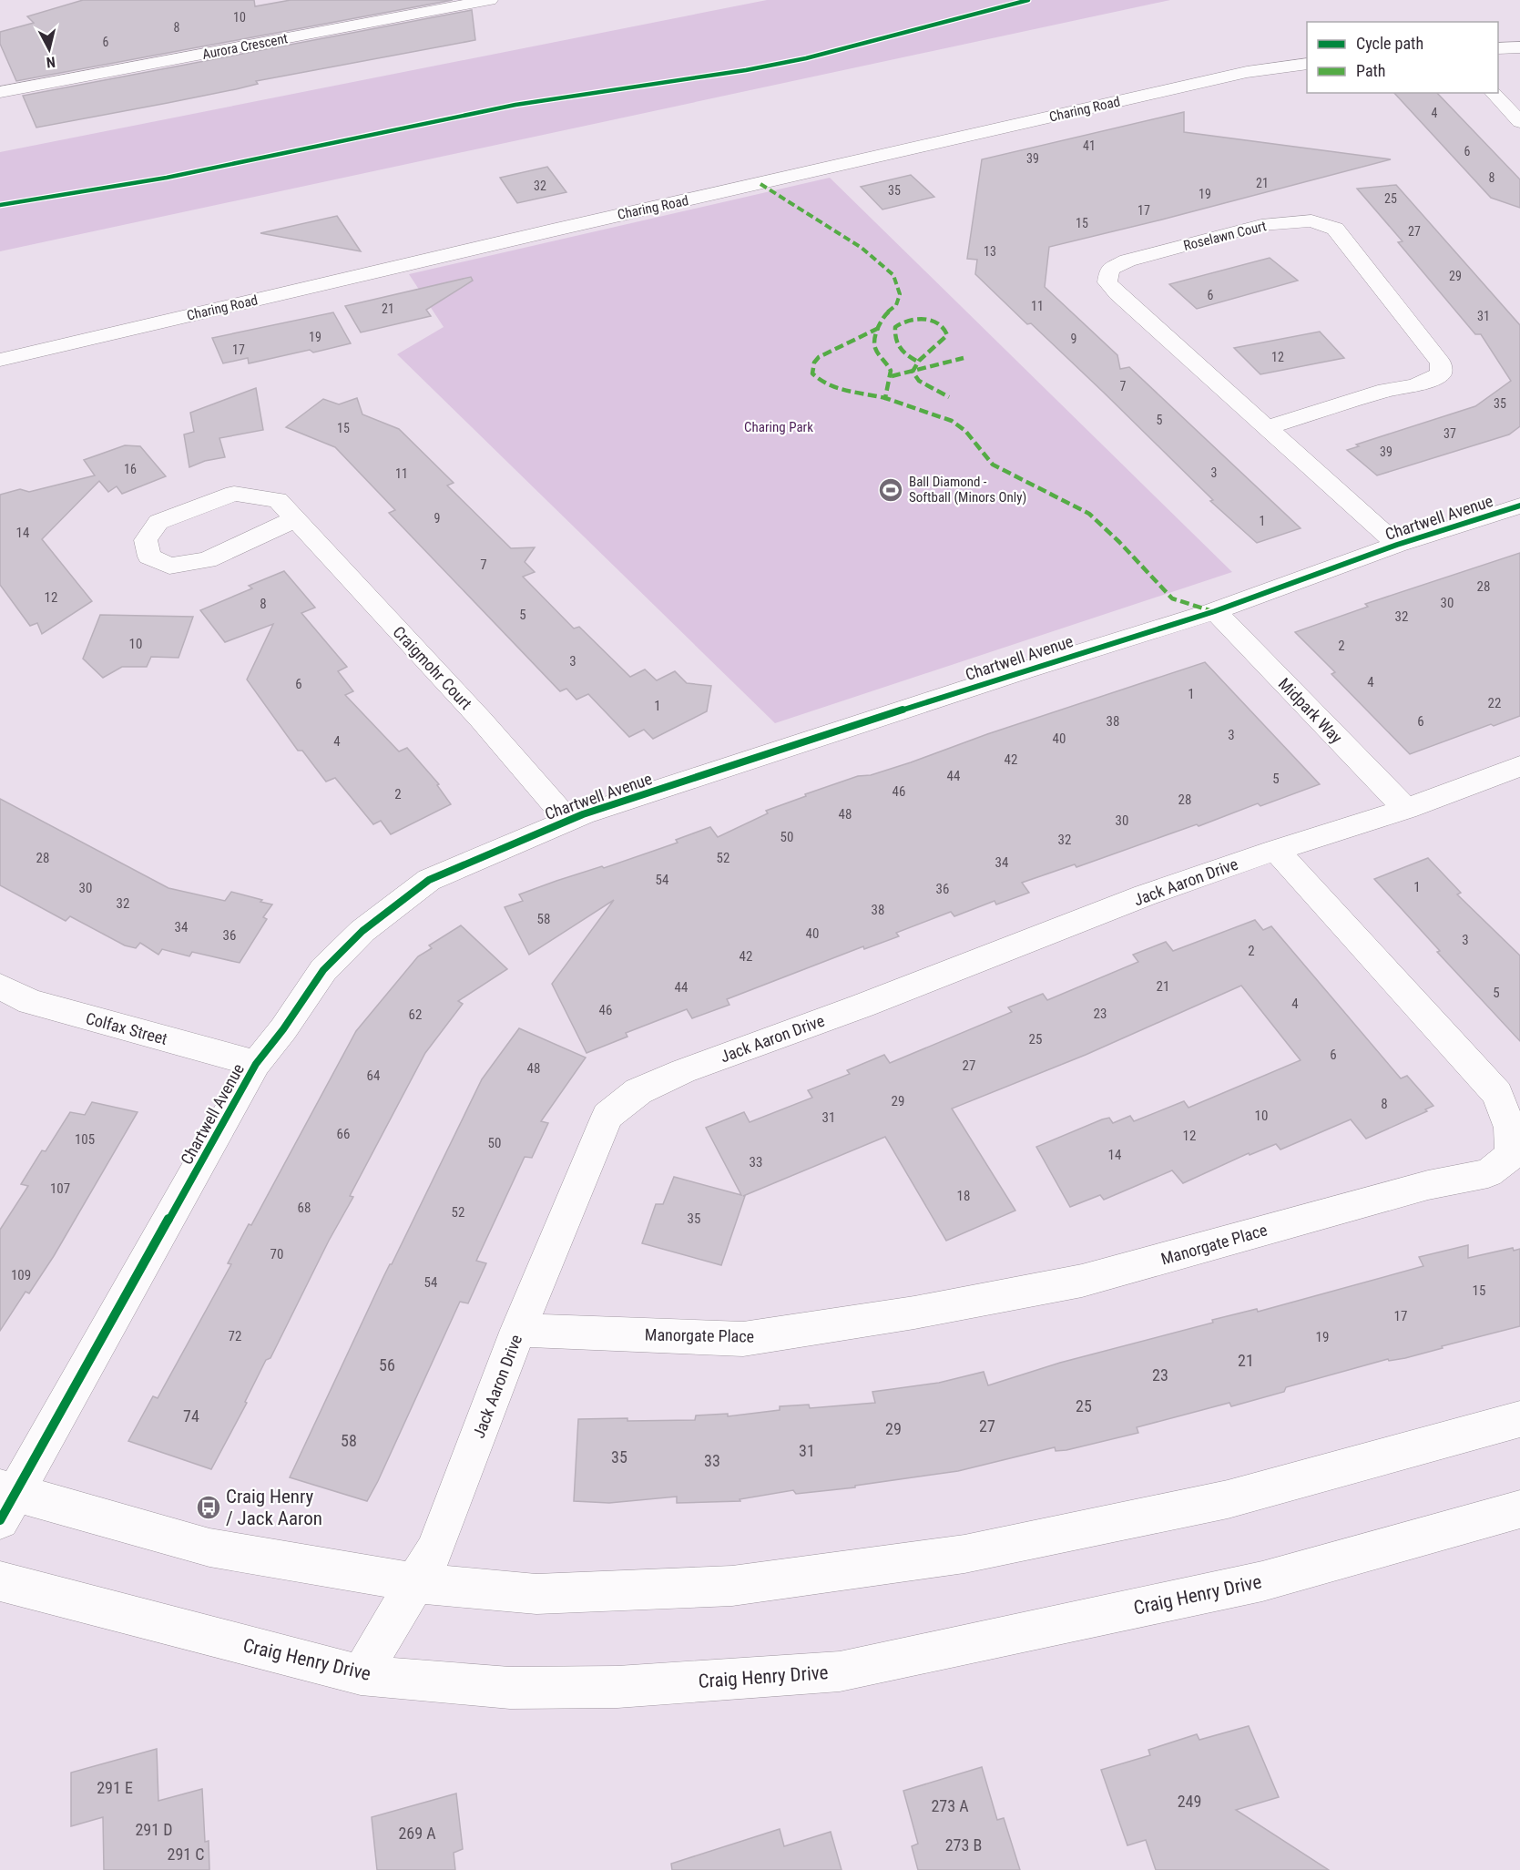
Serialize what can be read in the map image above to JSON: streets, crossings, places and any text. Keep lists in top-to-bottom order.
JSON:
{
  "streets": {
    "street": [
      "Aurora Crescent",
      "Charing Road",
      "Roselawn Court",
      "Chartwell Avenue",
      "Craigmohr Court",
      "Midpark Way",
      "Jack Aaron Drive",
      "Colfax Street",
      "Manorgate Place",
      "Craig Henry Drive"
    ]
  },
  "crossings": [
    ["Roselawn Court", "Chartwell Avenue"],
    ["Chartwell Avenue", "Craigmohr Court"],
    ["Chartwell Avenue", "Midpark Way"],
    ["Chartwell Avenue", "Colfax Street"],
    ["Midpark Way", "Jack Aaron Drive"],
    ["Jack Aaron Drive", "Manorgate Place"],
    ["Jack Aaron Drive", "Craig Henry Drive"]
  ],
  "parks": ["Charing Park"],
  "places": {
    "sports": ["Ball Diamond - Softball (Minors Only)"],
    "bus stop": ["Craig Henry / Jack Aaron"]
  },
  "house_numbers": [
    "10",
    "8",
    "6",
    "4",
    "41",
    "6",
    "39",
    "8",
    "21",
    "32",
    "35",
    "19",
    "25",
    "17",
    "15",
    "27",
    "13",
    "29",
    "6",
    "11",
    "21",
    "31",
    "19",
    "9",
    "17",
    "12",
    "7",
    "35",
    "5",
    "15",
    "37",
    "39",
    "16",
    "3",
    "11",
    "9",
    "1",
    "14",
    "7",
    "28",
    "12",
    "30",
    "8",
    "5",
    "32",
    "10",
    "2",
    "3",
    "4",
    "6",
    "1",
    "22",
    "1",
    "38",
    "6",
    "3",
    "40",
    "4",
    "42",
    "44",
    "5",
    "46",
    "2",
    "28",
    "48",
    "30",
    "50",
    "32",
    "28",
    "52",
    "34",
    "54",
    "1",
    "30",
    "36",
    "32",
    "38",
    "58",
    "34",
    "40",
    "36",
    "3",
    "2",
    "42",
    "21",
    "44",
    "5",
    "4",
    "46",
    "23",
    "62",
    "25",
    "6",
    "27",
    "48",
    "64",
    "29",
    "8",
    "10",
    "31",
    "66",
    "12",
    "105",
    "50",
    "14",
    "33",
    "107",
    "18",
    "68",
    "52",
    "35",
    "70",
    "109",
    "54",
    "15",
    "17",
    "72",
    "19",
    "21",
    "56",
    "23",
    "25",
    "74",
    "27",
    "29",
    "58",
    "31",
    "35",
    "33",
    "291 E",
    "249",
    "273 A",
    "291 D",
    "269 A",
    "273 B",
    "291 C"
  ],
  "legend": ["Cycle path", "Path"],
  "north": "bottom"
}
